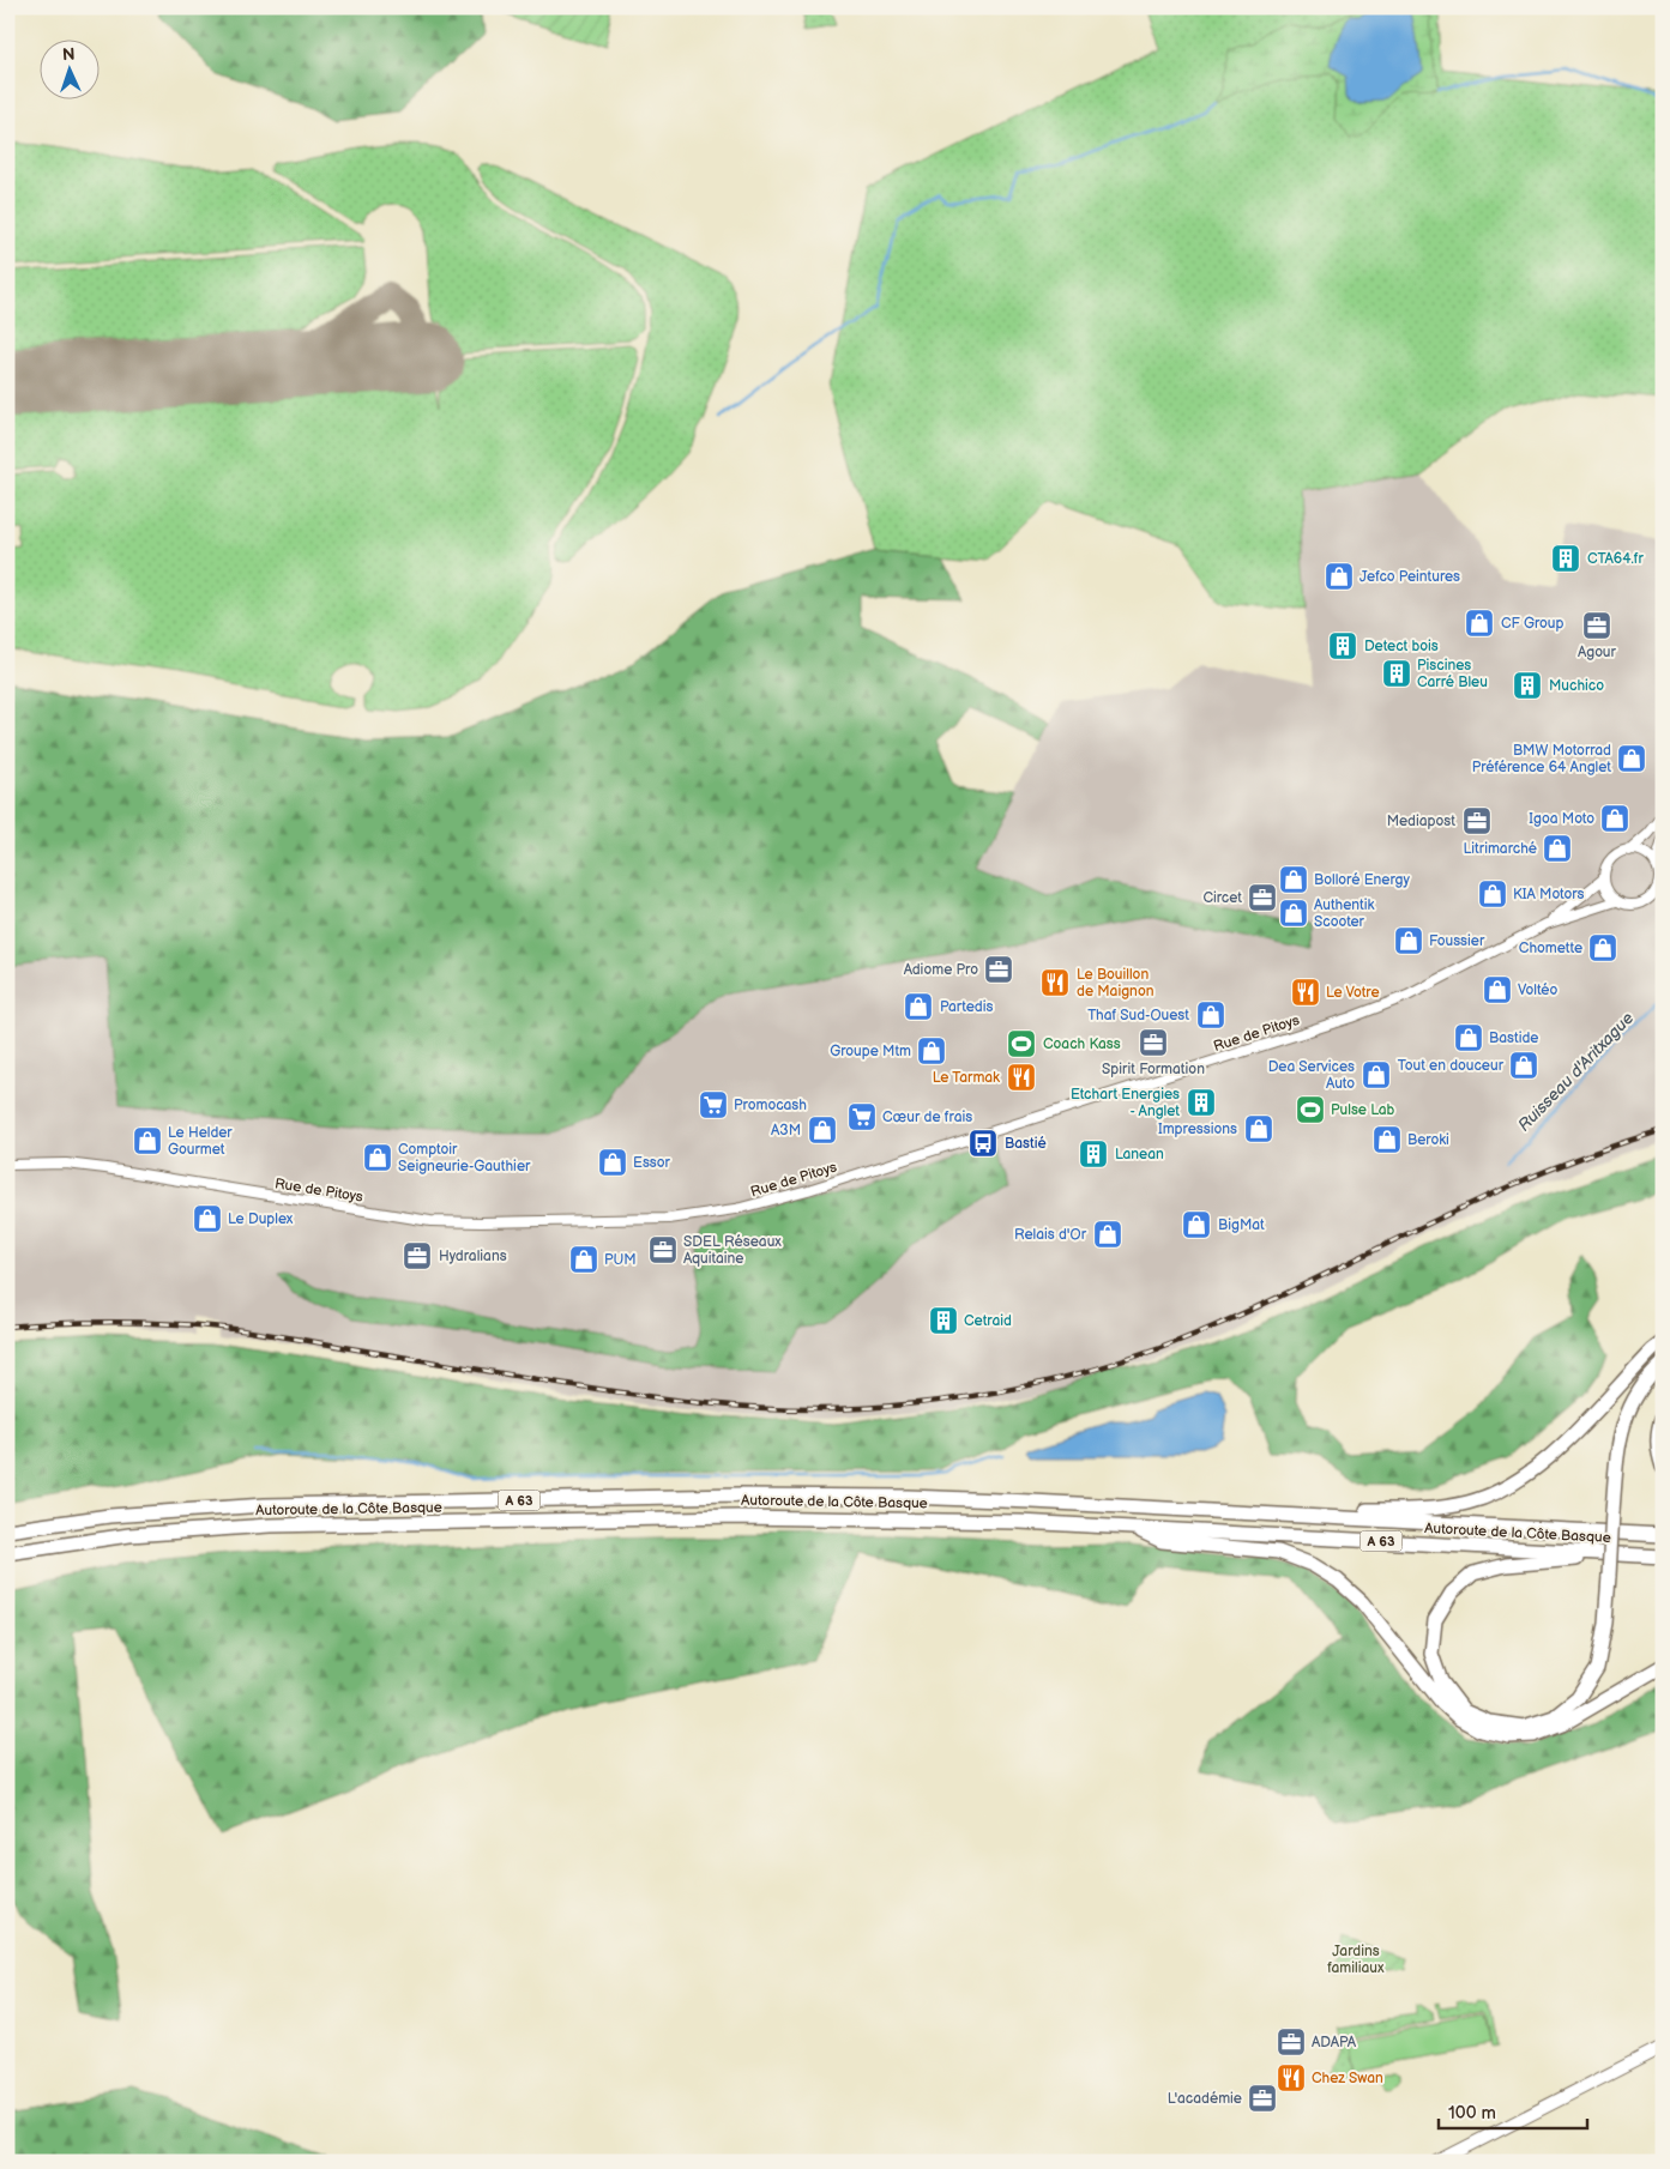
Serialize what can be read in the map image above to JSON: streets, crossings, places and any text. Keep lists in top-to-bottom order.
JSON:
{
  "streets": {
    "highway": ["A 63", "Autoroute de la Côte Basque"],
    "street": ["Rue de Pitoys"]
  },
  "water": ["Ruisseau d'Aritxague"],
  "parks": ["Jardins familiaux"],
  "places": {
    "building": [
      "CTA64.fr",
      "Detect bois",
      "Piscines Carré Bleu",
      "Muchico",
      "Etchart Energies - Anglet",
      "Lanean",
      "Cetraid"
    ],
    "shop": [
      "Jefco Peintures",
      "CF Group",
      "BMW Motorrad Préférence 64 Anglet",
      "Igoa Moto",
      "Litrimarché",
      "Bolloré Energy",
      "KIA Motors",
      "Authentik Scooter",
      "Foussier",
      "Chomette",
      "Voltéo",
      "Partedis",
      "Thaf Sud-Ouest",
      "Bastide",
      "Groupe Mtm",
      "Tout en douceur",
      "Dea Services Auto",
      "Impressions",
      "A3M",
      "Beroki",
      "Le Helder Gourmet",
      "Comptoir Seigneurie-Gauthier",
      "Essor",
      "Le Duplex",
      "BigMat",
      "Relais d'Or",
      "PUM"
    ],
    "office": [
      "Agour",
      "Mediapost",
      "Circet",
      "Adiome Pro",
      "Spirit Formation",
      "SDEL Réseaux Aquitaine",
      "Hydralians",
      "ADAPA",
      "L'académie"
    ],
    "restaurant": [
      "Le Bouillon de Maignon",
      "Le Votre",
      "Le Tarmak",
      "Chez Swan"
    ],
    "sports": ["Coach Kass", "Pulse Lab"],
    "supermarket": ["Promocash", "Cœur de frais"],
    "bus stop": ["Bastié"]
  },
  "scale_bar": "100 m",
  "north": "top"
}
